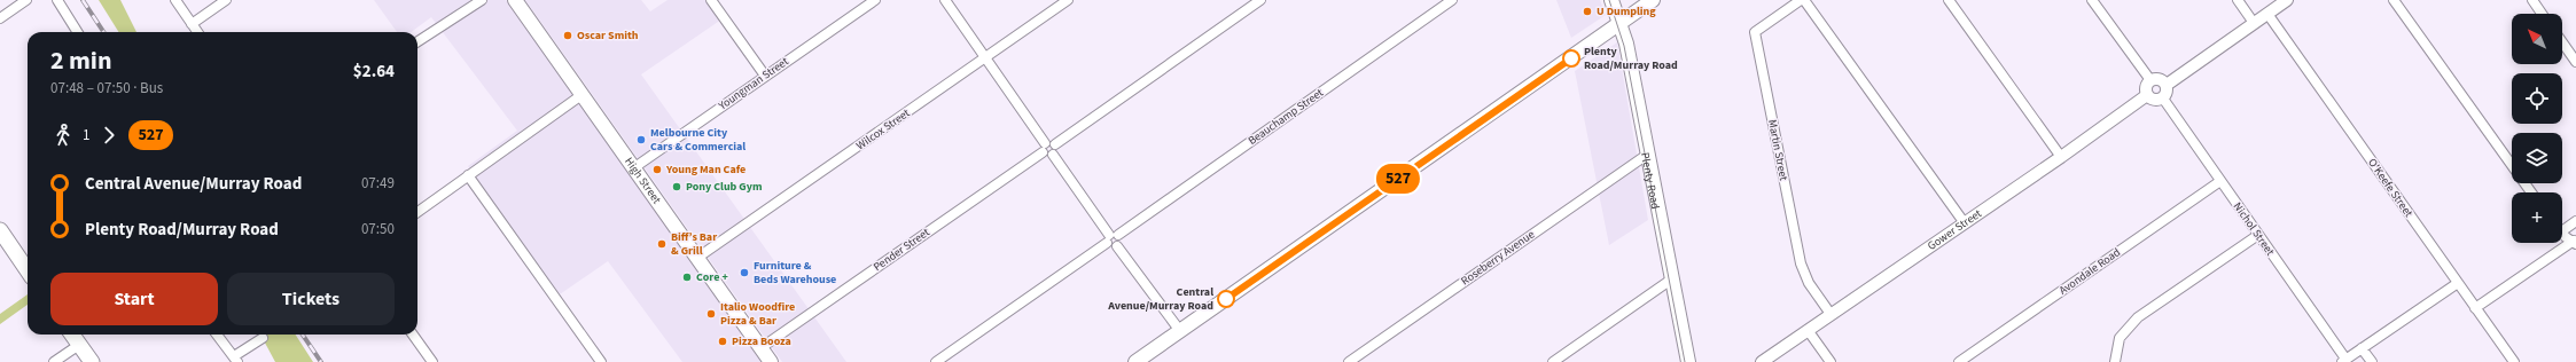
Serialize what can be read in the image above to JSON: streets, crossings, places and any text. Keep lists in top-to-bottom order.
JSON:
{
  "streets": {
    "main road": ["Plenty Road", "High Street"],
    "street": [
      "Youngman Street",
      "Beauchamp Street",
      "Wilcox Street",
      "Martin Street",
      "O'Keefe Street",
      "Gower Street",
      "Nichol Street",
      "Pender Street",
      "Roseberry Avenue",
      "Avondale Road"
    ]
  },
  "crossings": [
    ["Youngman Street", "High Street"],
    ["Wilcox Street", "High Street"],
    ["Martin Street", "Gower Street"],
    ["Plenty Road", "Roseberry Avenue"],
    ["High Street", "Pender Street"],
    ["Gower Street", "Nichol Street"],
    ["Nichol Street", "Avondale Road"]
  ],
  "places": [
    "U Dumpling",
    "Oscar Smith",
    "Plenty Road/Murray Road",
    "Melbourne City Cars & Commercial",
    "Young Man Cafe",
    "Pony Club Gym",
    "Biff’s Bar & Grill",
    "Furniture & Beds Warehouse",
    "Core +",
    "Central Avenue/Murray Road",
    "Italio Woodfire Pizza & Bar",
    "Pizza Booza"
  ],
  "lines": ["bus line 527"],
  "north": "top left",
  "page": {
    "on_map": "527",
    "map_buttons": "+",
    "heading": ["2 min", "07:48 – 07:50 · Bus", "$2.64"],
    "legs": ["1", "527"],
    "list": [
      {
        "name": "Central Avenue/Murray Road",
        "value": "07:49"
      },
      {
        "name": "Plenty Road/Murray Road",
        "value": "07:50"
      }
    ],
    "buttons": ["Start", "Tickets"]
  }
}
